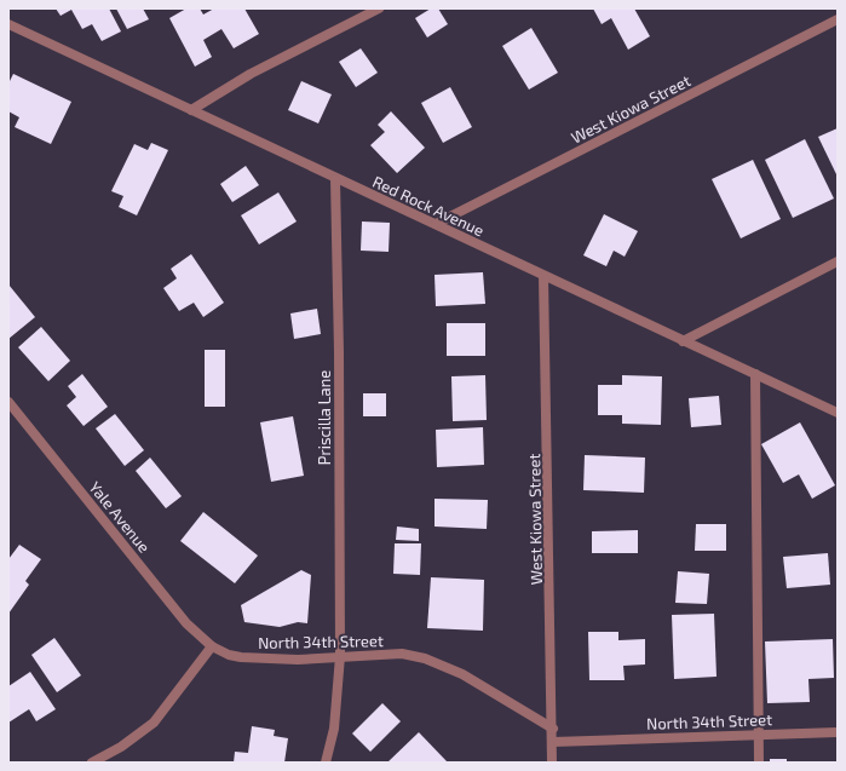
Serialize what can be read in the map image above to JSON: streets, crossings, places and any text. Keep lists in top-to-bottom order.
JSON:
{
  "streets": {
    "street": [
      "West Kiowa Street",
      "Red Rock Avenue",
      "Priscilla Lane",
      "Yale Avenue",
      "North 34th Street"
    ]
  },
  "crossings": [
    ["West Kiowa Street", "Red Rock Avenue"],
    ["West Kiowa Street", "North 34th Street"],
    ["Red Rock Avenue", "Priscilla Lane"],
    ["Priscilla Lane", "North 34th Street"],
    ["Yale Avenue", "North 34th Street"]
  ]
}
